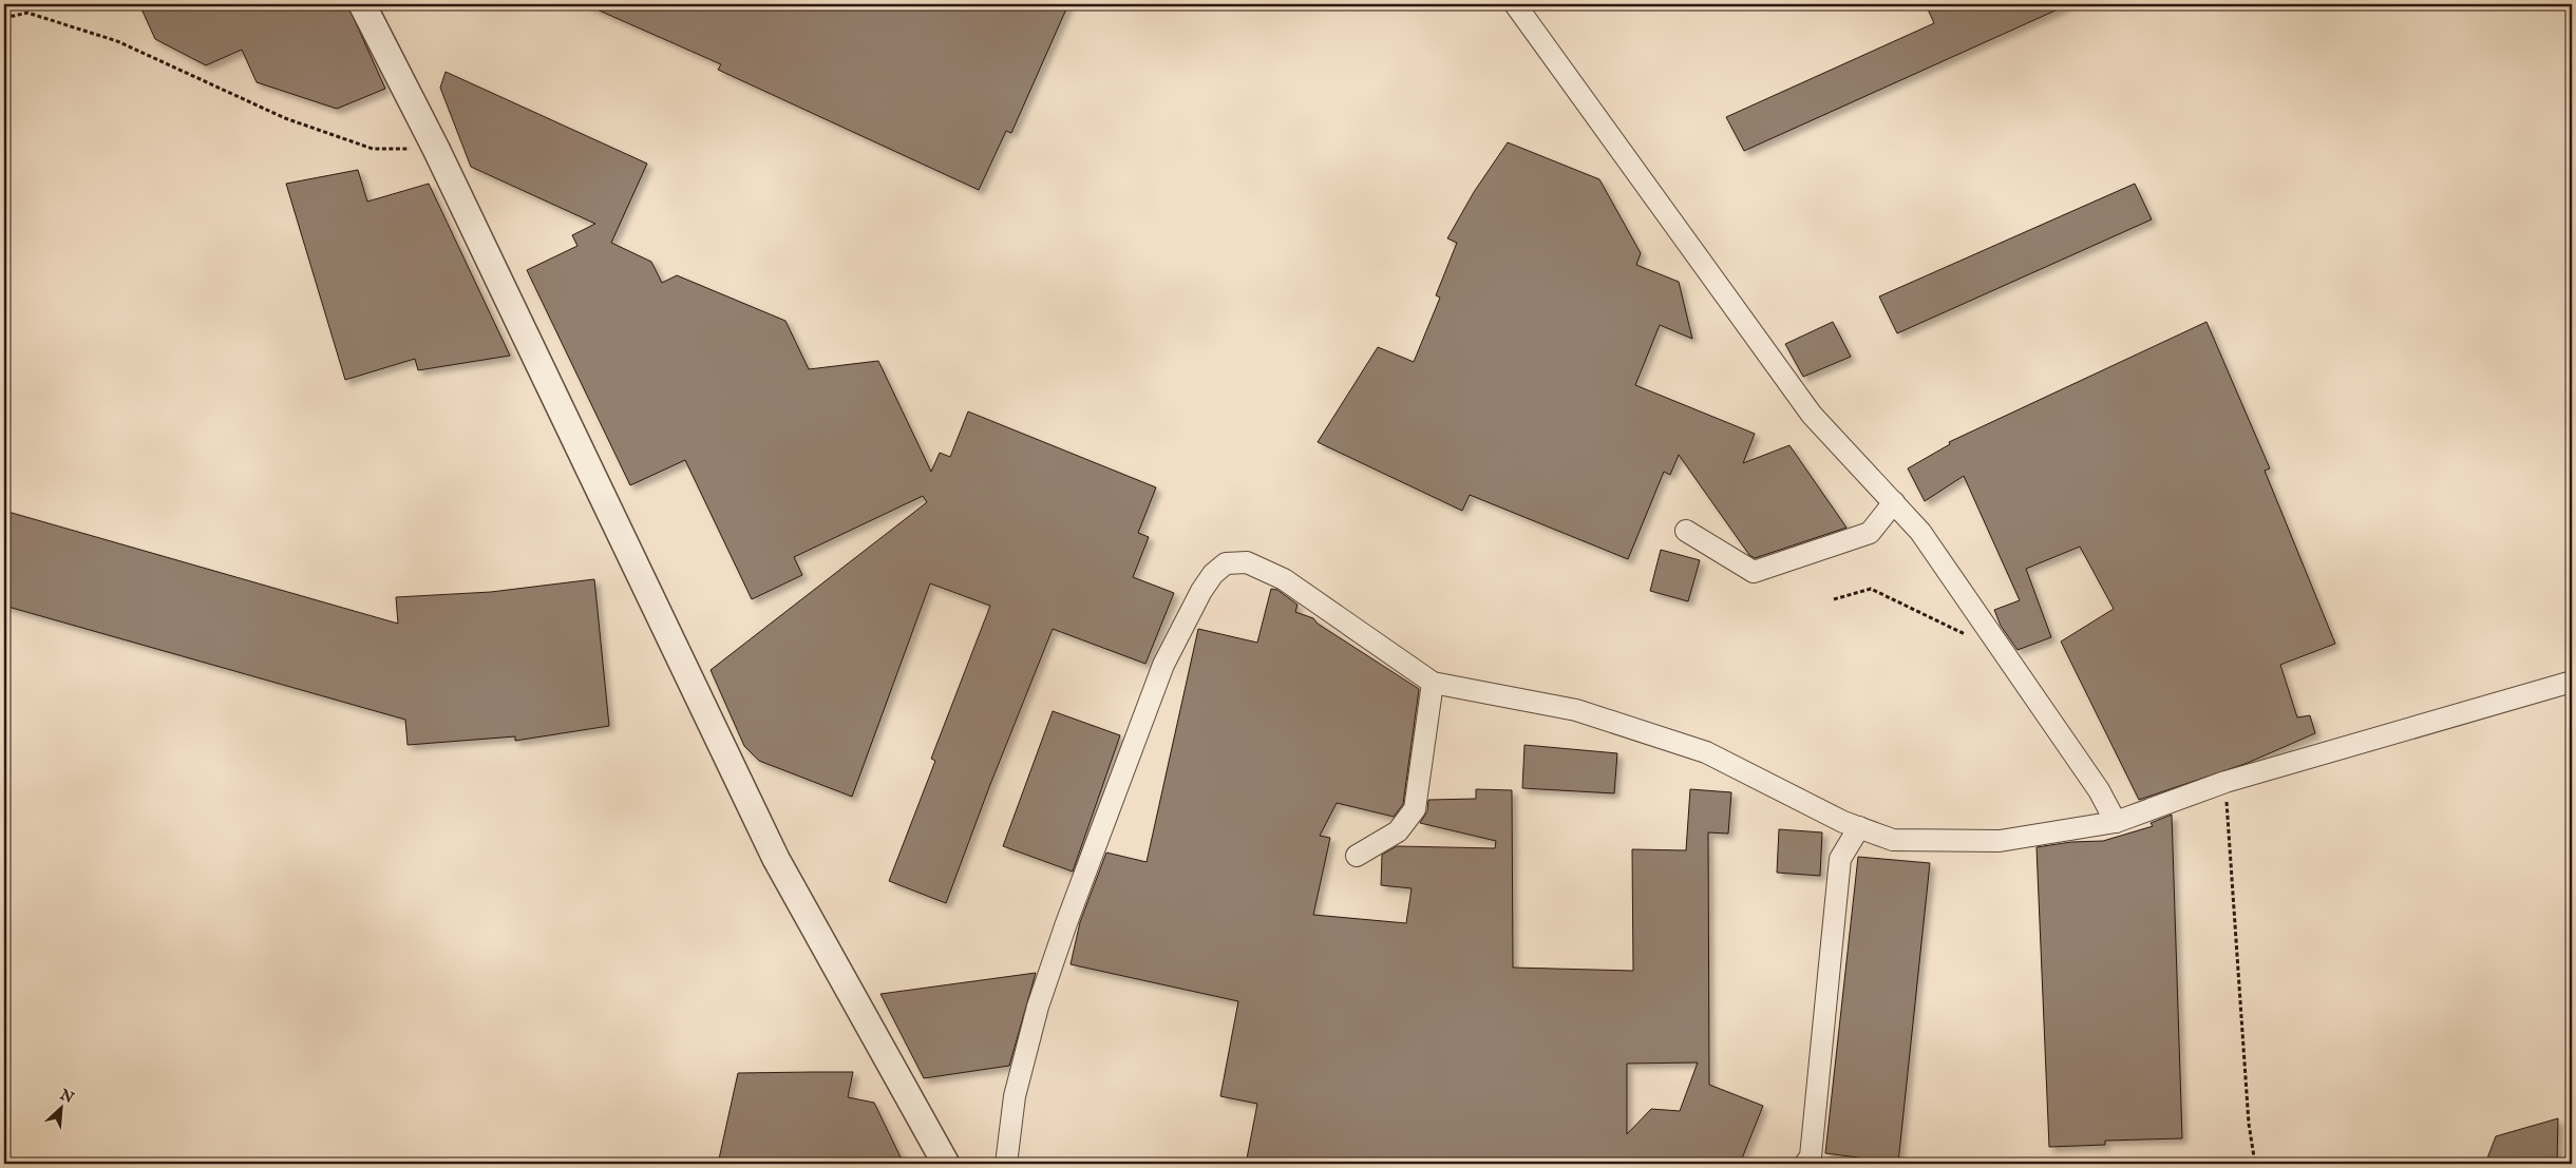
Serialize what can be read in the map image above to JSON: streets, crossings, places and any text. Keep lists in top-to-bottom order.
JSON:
{
  "north": "top right"
}
